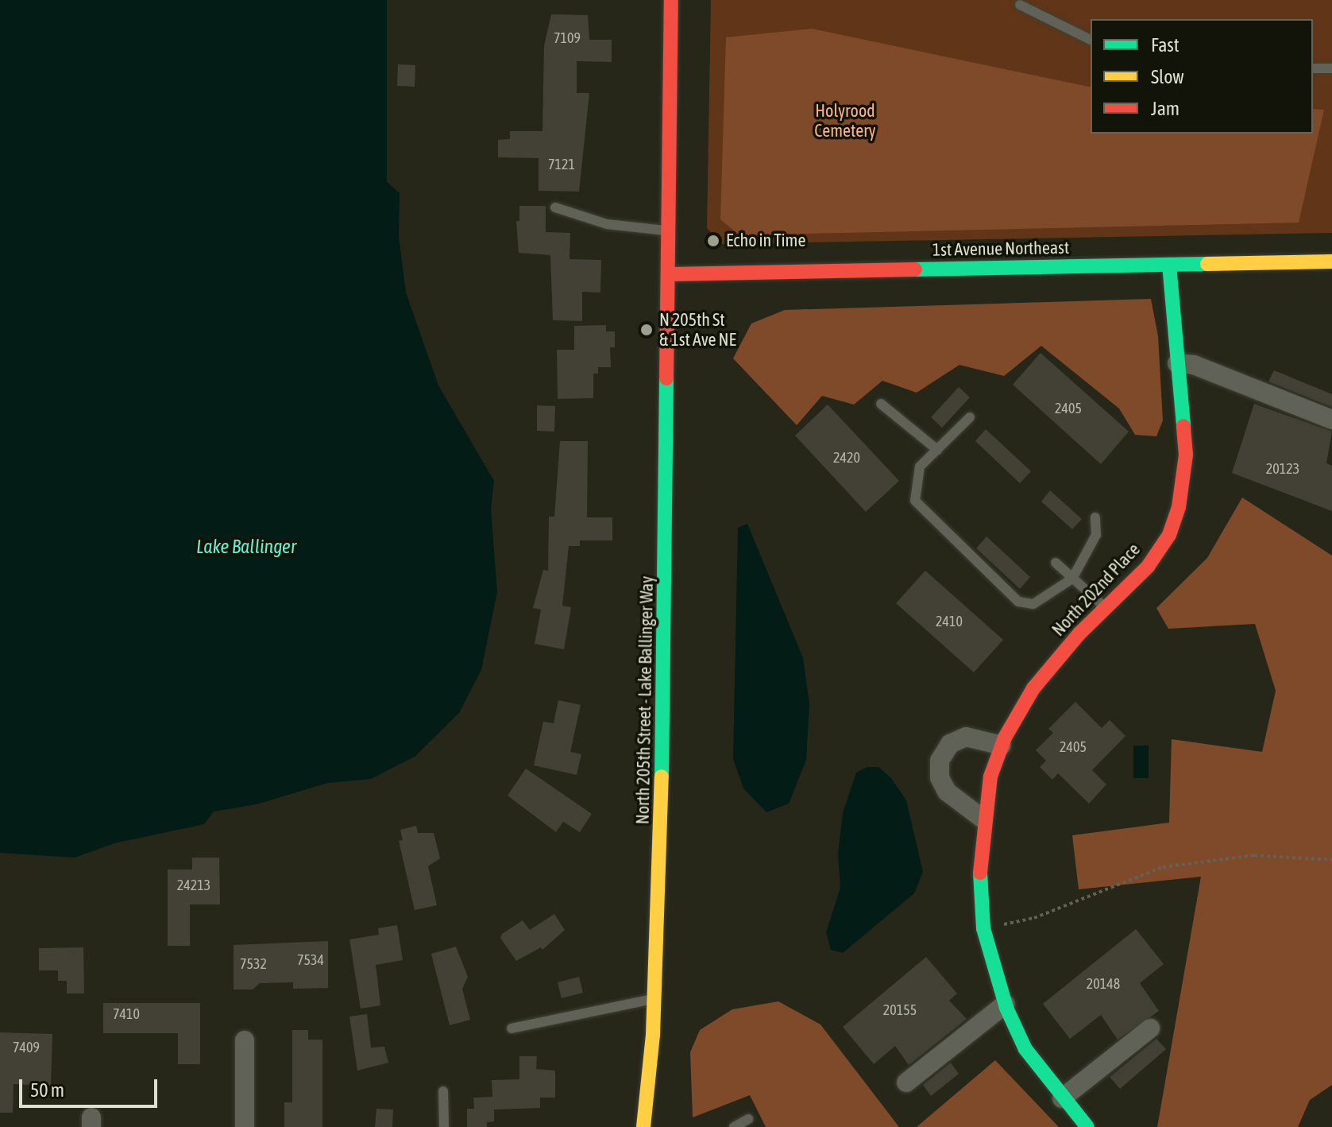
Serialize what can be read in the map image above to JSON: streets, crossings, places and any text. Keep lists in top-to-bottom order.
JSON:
{
  "streets": {
    "street": ["1st Avenue Northeast", "North 202nd Place", "North 205th Street - Lake Ballinger Way"]
  },
  "crossings": [
    ["1st Avenue Northeast", "North 202nd Place"],
    ["1st Avenue Northeast", "North 205th Street - Lake Ballinger Way"]
  ],
  "water": ["Lake Ballinger"],
  "parks": ["Holyrood Cemetery"],
  "places": ["Echo in Time", "N 205th St & 1st Ave NE"],
  "house_numbers": [
    "7109",
    "7121",
    "2405",
    "2420",
    "20123",
    "2410",
    "2405",
    "24213",
    "7534",
    "7532",
    "20148",
    "20155",
    "7410",
    "7409"
  ],
  "legend": ["Fast", "Slow", "Jam"],
  "scale_bar": "50 m"
}
